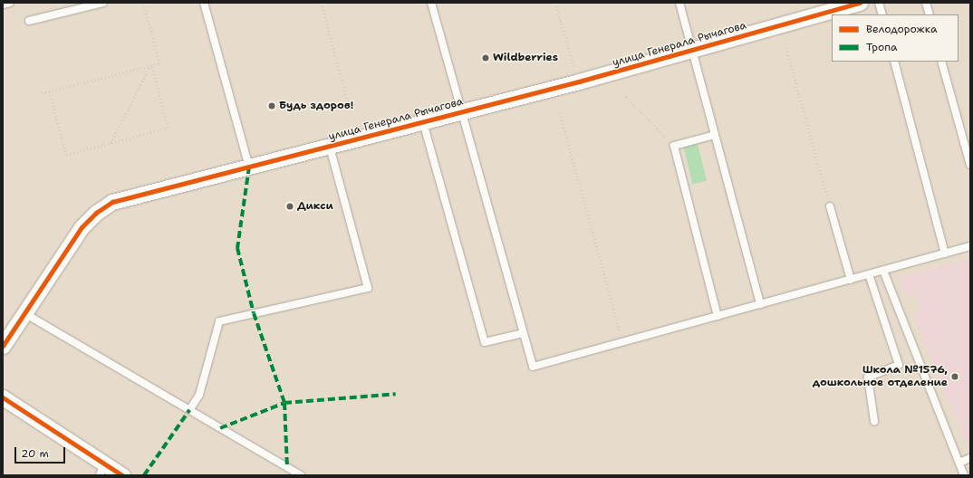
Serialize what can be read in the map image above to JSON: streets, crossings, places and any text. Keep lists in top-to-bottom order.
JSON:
{
  "streets": {
    "street": ["улица Генерала Рычагова"]
  },
  "places": [
    "Wildberries",
    "Будь здоров!",
    "Дикси",
    "Школа №1576, дошкольное отделение"
  ],
  "legend": ["Велодорожка", "Тропа"],
  "scale_bar": "20 m"
}
